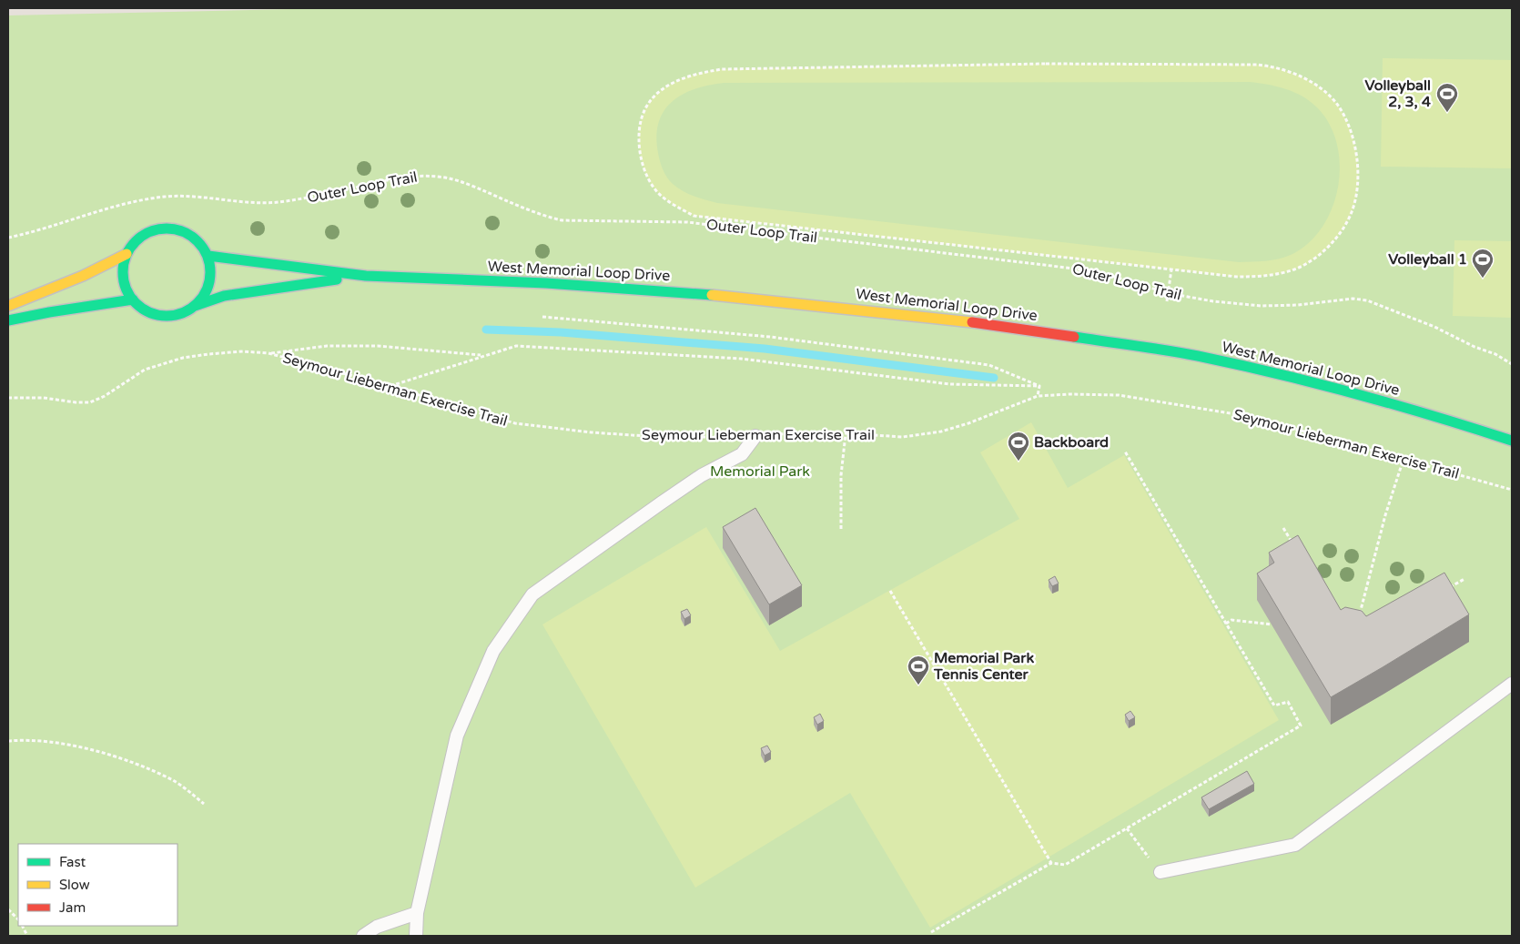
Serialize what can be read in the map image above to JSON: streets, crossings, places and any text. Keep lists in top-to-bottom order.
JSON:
{
  "streets": {
    "street": ["West Memorial Loop Drive"],
    "path": ["Outer Loop Trail", "Seymour Lieberman Exercise Trail"]
  },
  "parks": ["Memorial Park"],
  "places": {
    "sports": [
      "Volleyball 2, 3, 4",
      "Volleyball 1",
      "Backboard",
      "Memorial Park Tennis Center"
    ]
  },
  "legend": ["Fast", "Slow", "Jam"]
}
